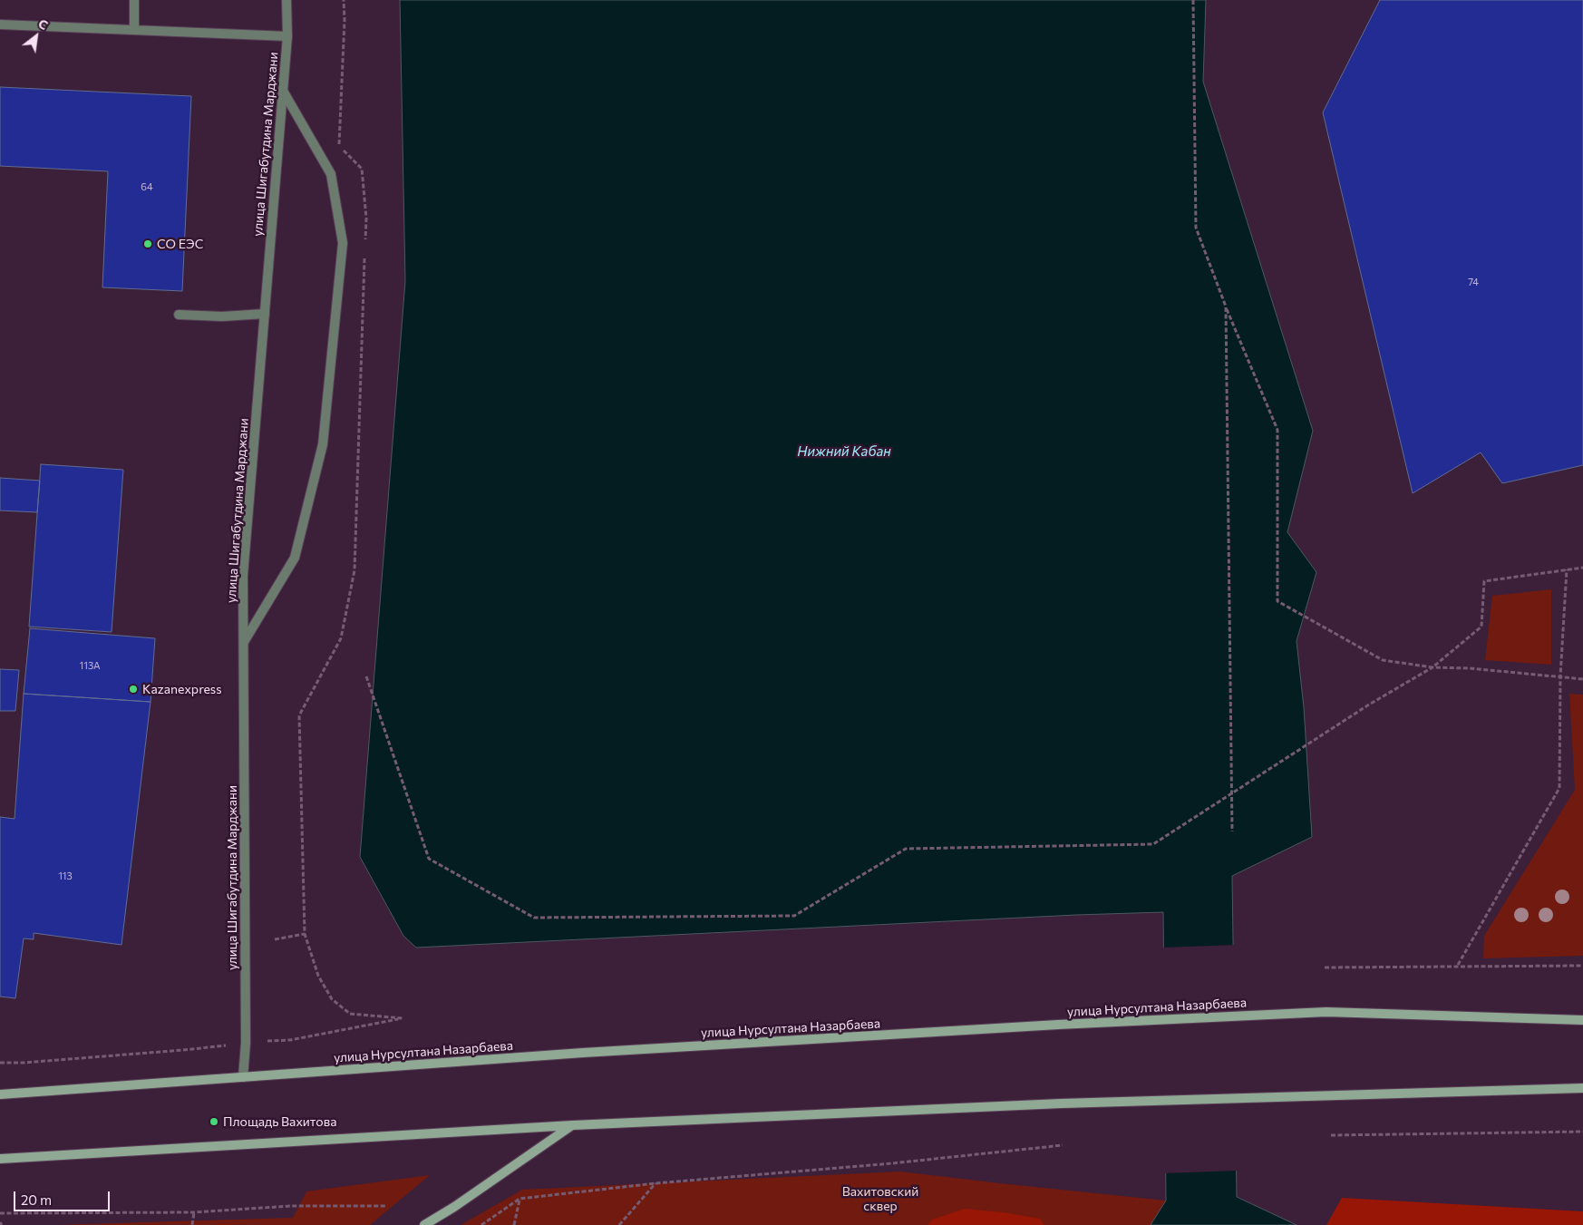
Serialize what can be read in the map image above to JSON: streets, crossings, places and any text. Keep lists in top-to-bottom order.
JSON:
{
  "streets": {
    "main road": ["улица Нурсултана Назарбаева"],
    "street": ["улица Шигабутдина Марджани"]
  },
  "crossings": [
    ["улица Шигабутдина Марджани", "улица Нурсултана Назарбаева"]
  ],
  "water": ["Нижний Кабан"],
  "parks": ["Вахитовский сквер"],
  "places": ["СО ЕЭС", "Kazanexpress", "Площадь Вахитова"],
  "house_numbers": [
    "64",
    "74",
    "113А",
    "113"
  ],
  "scale_bar": "20 m",
  "north": "top right"
}
